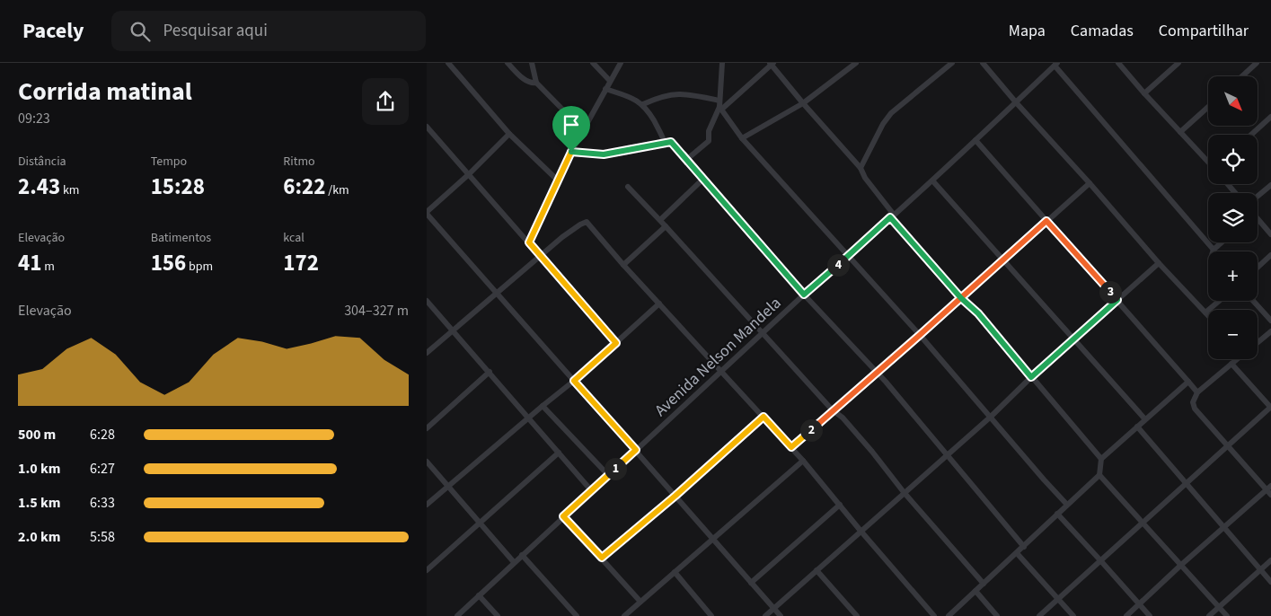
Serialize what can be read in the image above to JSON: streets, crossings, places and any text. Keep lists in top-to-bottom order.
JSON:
{
  "streets": {
    "street": ["Avenida Nelson Mandela"]
  },
  "north": "bottom right",
  "page": {
    "header": "Pacely",
    "search": "Pesquisar aqui",
    "nav": ["Mapa", "Camadas", "Compartilhar"],
    "heading": ["Corrida matinal", "09:23"],
    "map_buttons": ["+", "−"],
    "stats": [
      ["Distância", "2.43 km"],
      ["Tempo", "15:28"],
      ["Ritmo", "6:22 /km"],
      ["Elevação", "41 m"],
      ["Batimentos", "156 bpm"],
      ["kcal", "172"]
    ],
    "pins": [
      "4",
      "3",
      "2",
      "1"
    ],
    "chart": ["Elevação", "304–327 m"],
    "list": [
      {
        "name": "500 m",
        "note": "6:28"
      },
      {
        "name": "1.0 km",
        "note": "6:27"
      },
      {
        "name": "1.5 km",
        "note": "6:33"
      },
      {
        "name": "2.0 km",
        "note": "5:58"
      }
    ]
  }
}
